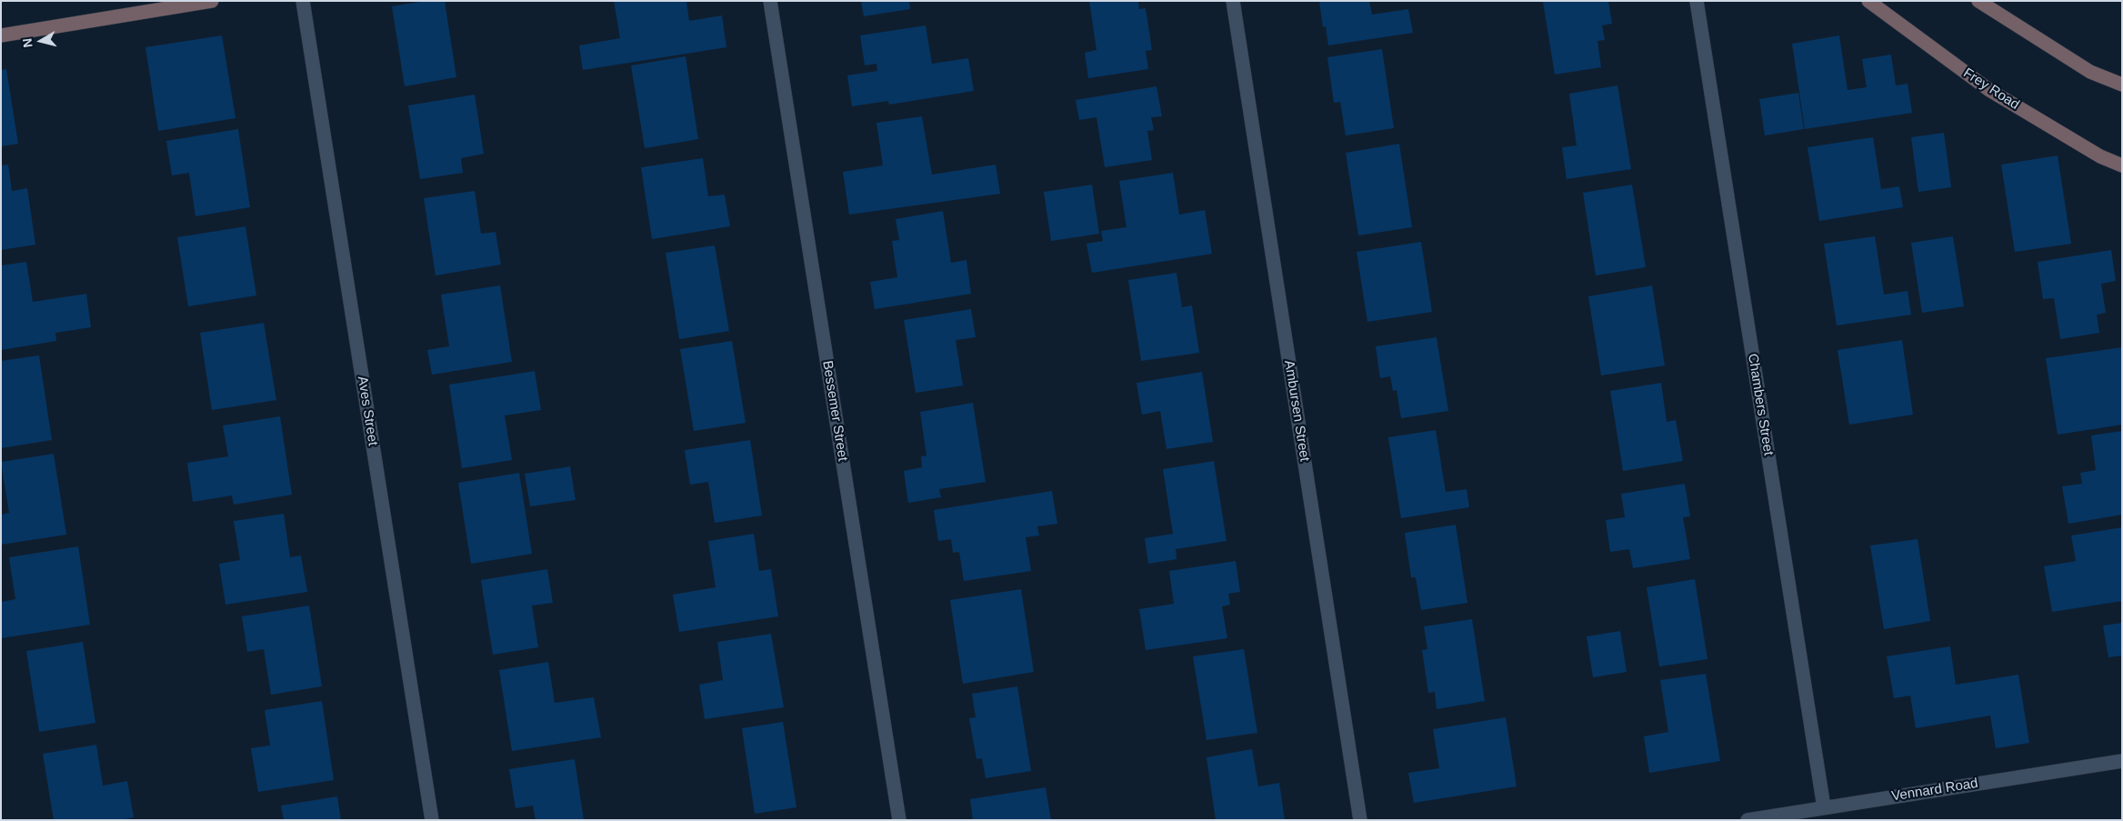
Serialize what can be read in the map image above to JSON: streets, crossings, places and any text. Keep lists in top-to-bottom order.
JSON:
{
  "streets": {
    "street": [
      "Frey Road",
      "Chambers Street",
      "Aves Street",
      "Bessemer Street",
      "Ambursen Street",
      "Vennard Road"
    ]
  },
  "crossings": [
    ["Chambers Street", "Vennard Road"]
  ],
  "north": "left"
}
